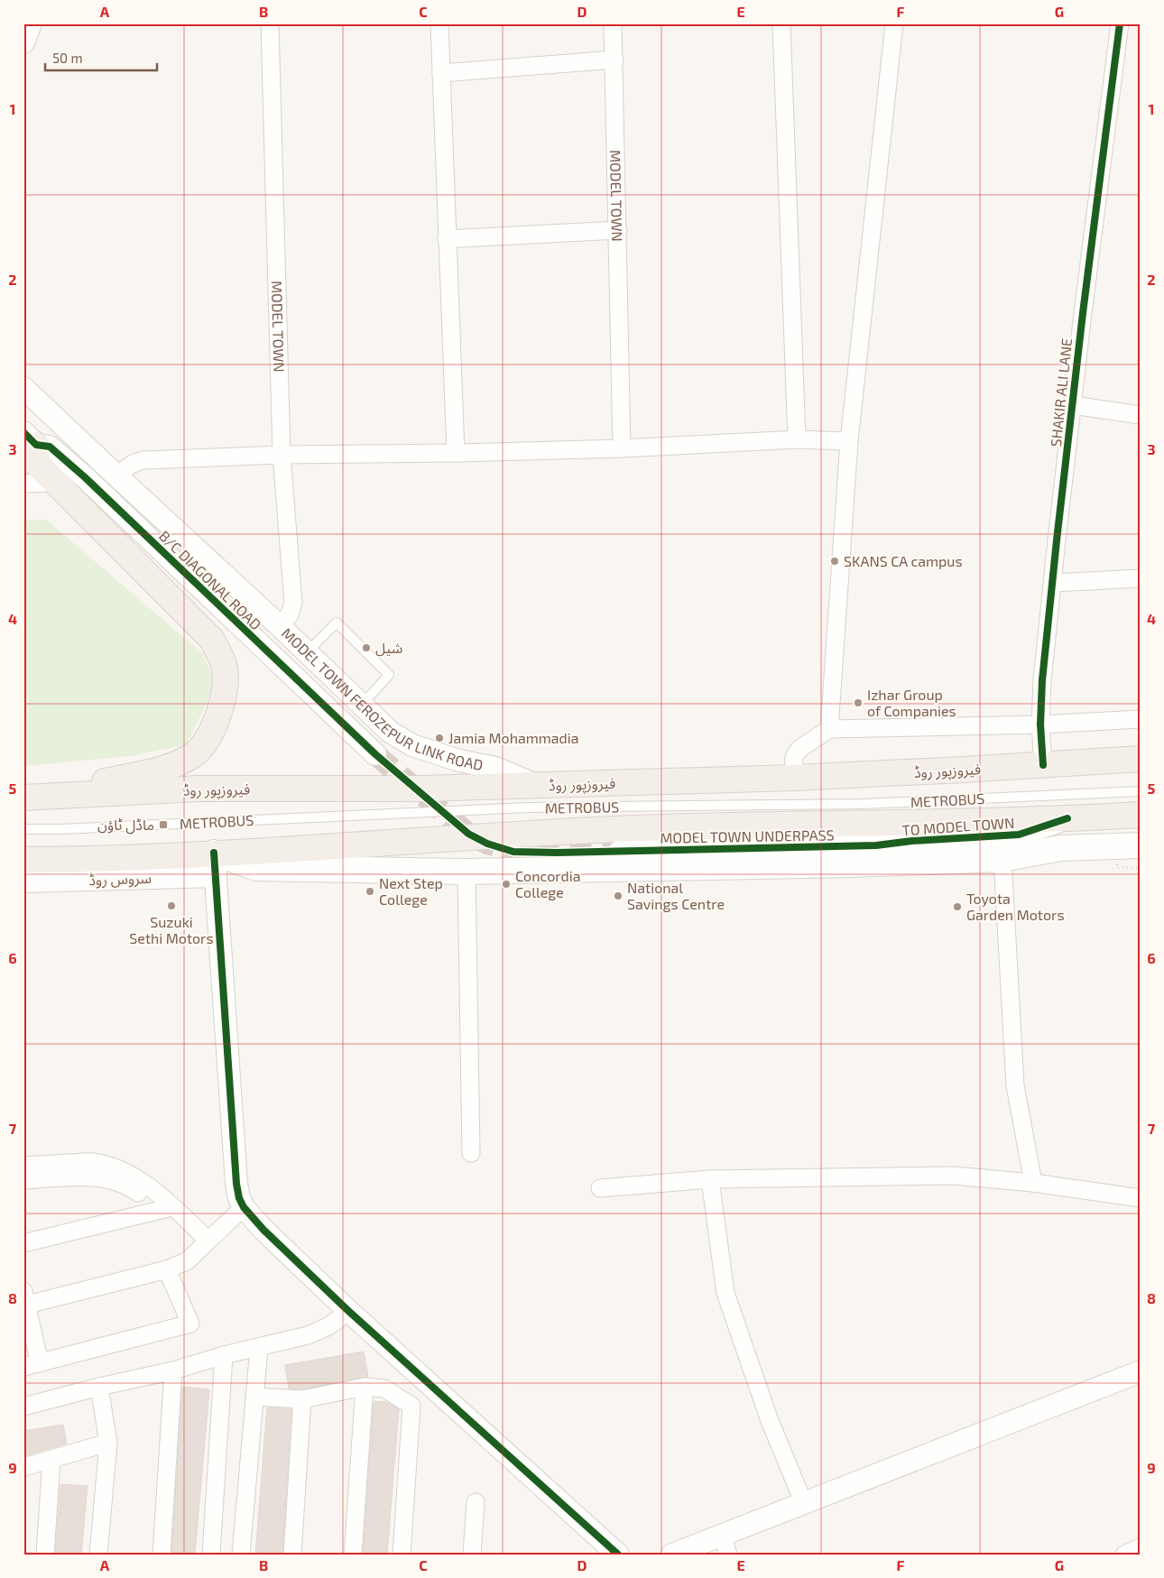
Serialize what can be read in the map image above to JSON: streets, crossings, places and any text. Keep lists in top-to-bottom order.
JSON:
{
  "streets": {
    "main road": ["فیروزپور روڈ"],
    "street": [
      "MODEL TOWN",
      "SHAKIR ALI LANE",
      "B/C DIAGONAL ROAD",
      "MODEL TOWN FEROZEPUR LINK ROAD",
      "TO MODEL TOWN",
      "MODEL TOWN UNDERPASS",
      "سروس روڈ"
    ],
    "lane": ["METROBUS"]
  },
  "crossings": [
    ["MODEL TOWN", "MODEL TOWN FEROZEPUR LINK ROAD"],
    ["SHAKIR ALI LANE", "فیروزپور روڈ"],
    ["MODEL TOWN FEROZEPUR LINK ROAD", "فیروزپور روڈ"],
    ["TO MODEL TOWN", "MODEL TOWN UNDERPASS"]
  ],
  "places": {
    "other": [
      "SKANS CA campus",
      "شیل",
      "Izhar Group of Companies",
      "Jamia Mohammadia",
      "Concordia College",
      "Next Step College",
      "National Savings Centre",
      "Suzuki Sethi Motors",
      "Toyota Garden Motors"
    ],
    "transit": ["ماڈل ٹاؤن"]
  },
  "scale_bar": "50 m",
  "grid": {
    "columns": [
      "A",
      "B",
      "C",
      "D",
      "E",
      "F",
      "G"
    ],
    "rows": [
      "1",
      "2",
      "3",
      "4",
      "5",
      "6",
      "7",
      "8",
      "9"
    ]
  }
}
